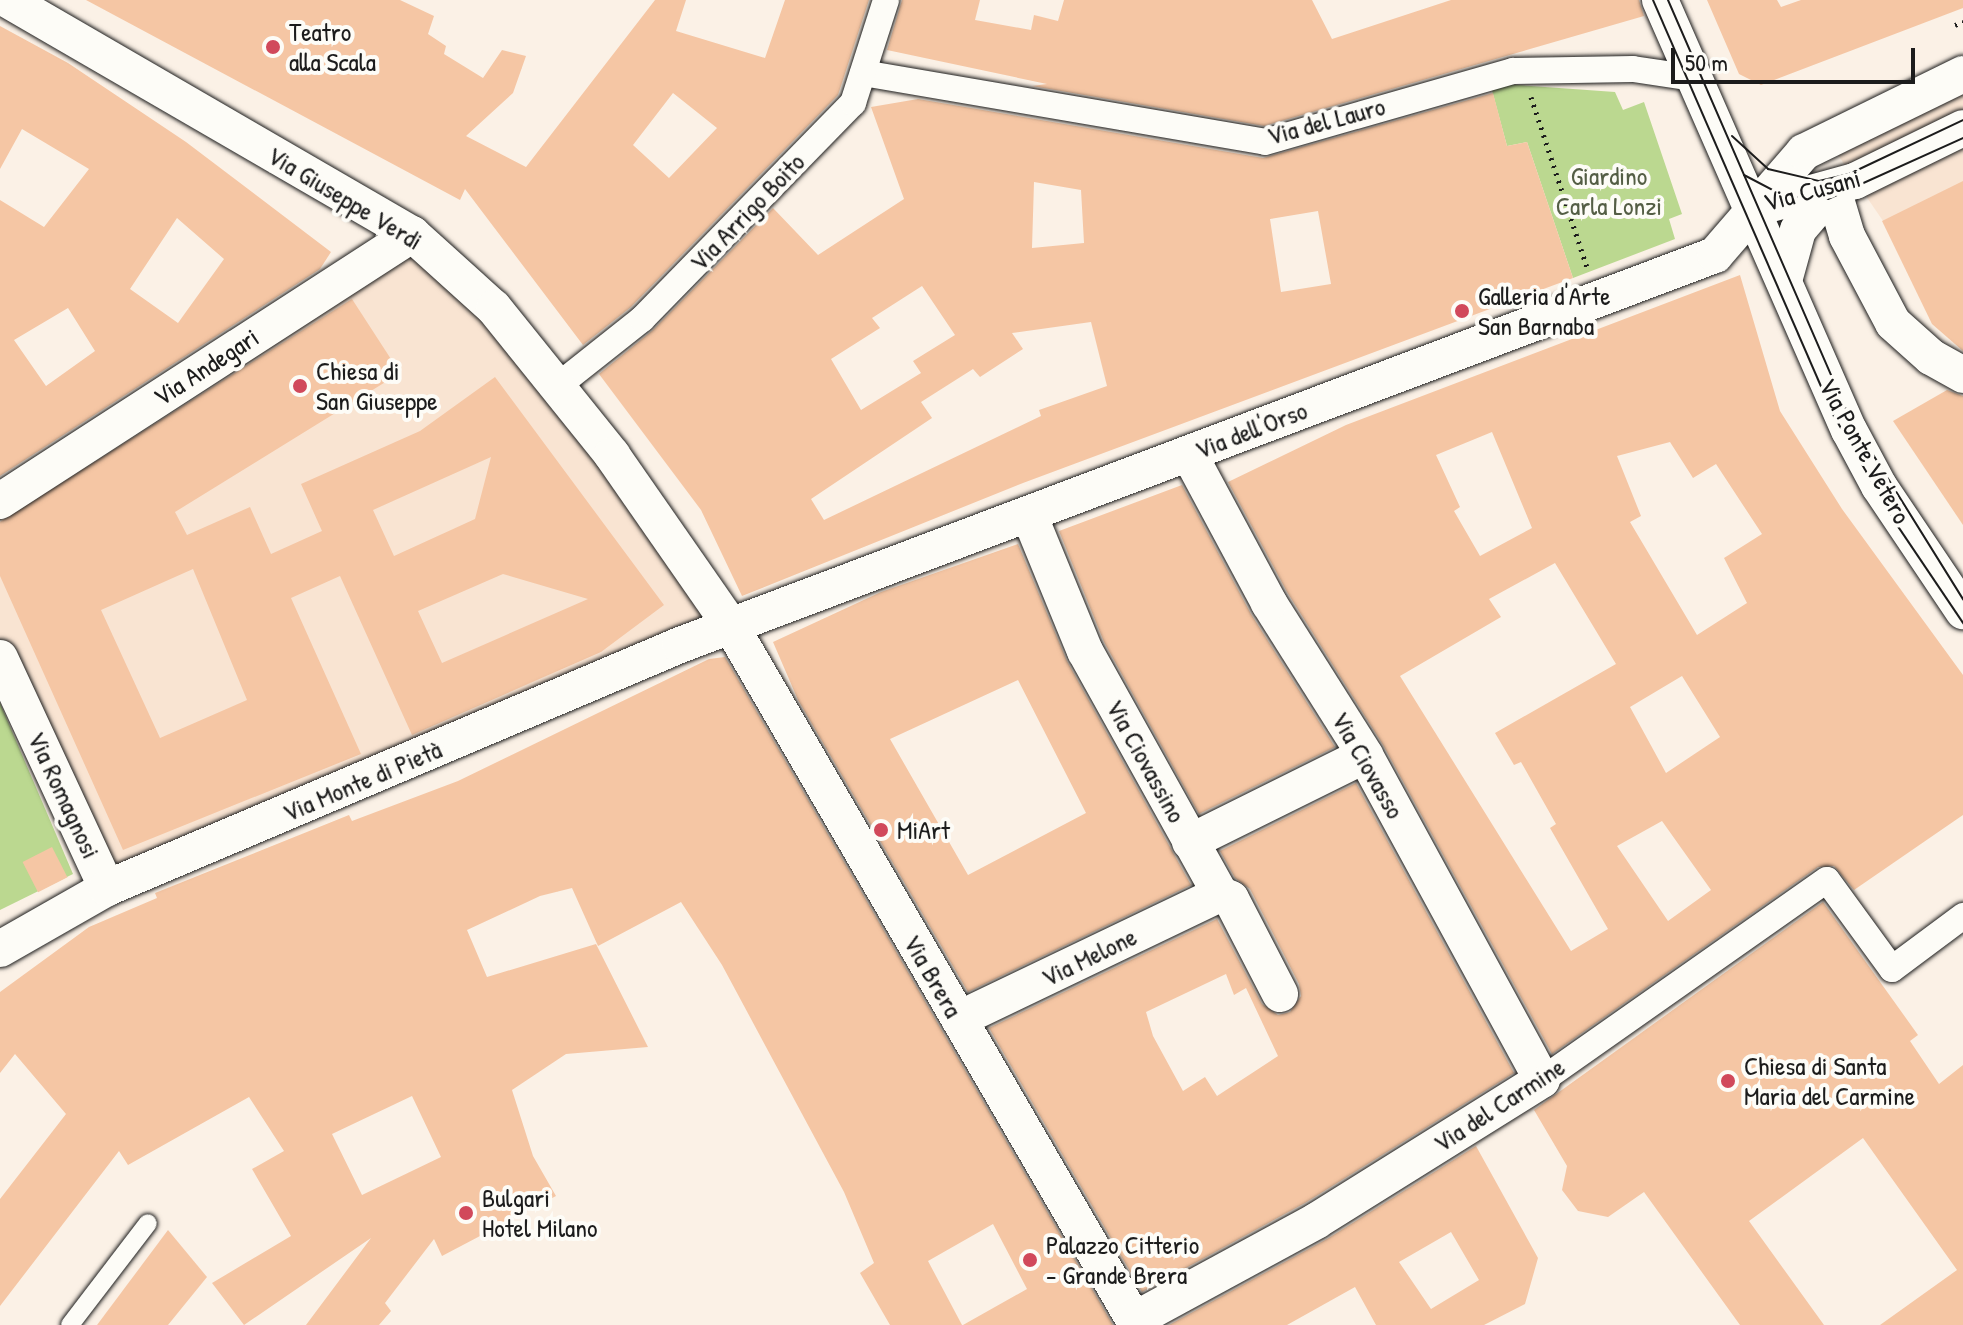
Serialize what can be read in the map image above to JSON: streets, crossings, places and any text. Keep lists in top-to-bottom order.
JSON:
{
  "streets": {
    "street": [
      "Via del Lauro",
      "Via Cusani",
      "Via Giuseppe Verdi",
      "Via Arrigo Boito",
      "Via Andegari",
      "Via dell'Orso",
      "Via Ponte Vetero",
      "Via Ciovassino",
      "Via Ciovasso",
      "Via Monte di Pietà",
      "Via Romagnosi",
      "Via Melone",
      "Via Brera",
      "Via del Carmine"
    ]
  },
  "crossings": [
    ["Via del Lauro", "Via Arrigo Boito"],
    ["Via del Lauro", "Via Ponte Vetero"],
    ["Via Cusani", "Via dell'Orso"],
    ["Via Cusani", "Via Ponte Vetero"],
    ["Via Giuseppe Verdi", "Via Arrigo Boito"],
    ["Via Giuseppe Verdi", "Via Andegari"],
    ["Via Giuseppe Verdi", "Via dell'Orso"],
    ["Via Giuseppe Verdi", "Via Monte di Pietà"],
    ["Via Giuseppe Verdi", "Via Brera"],
    ["Via dell'Orso", "Via Ponte Vetero"],
    ["Via dell'Orso", "Via Ciovassino"],
    ["Via dell'Orso", "Via Ciovasso"],
    ["Via dell'Orso", "Via Monte di Pietà"],
    ["Via dell'Orso", "Via Brera"],
    ["Via Ciovassino", "Via Melone"],
    ["Via Ciovasso", "Via del Carmine"],
    ["Via Monte di Pietà", "Via Romagnosi"],
    ["Via Monte di Pietà", "Via Brera"],
    ["Via Melone", "Via Brera"],
    ["Via Brera", "Via del Carmine"]
  ],
  "parks": ["Giardino Carla Lonzi"],
  "places": [
    "Teatro alla Scala",
    "Galleria d'Arte San Barnaba",
    "Chiesa di San Giuseppe",
    "MiArt",
    "Chiesa di Santa Maria del Carmine",
    "Bulgari Hotel Milano",
    "Palazzo Citterio - Grande Brera"
  ],
  "scale_bar": "50 m"
}
